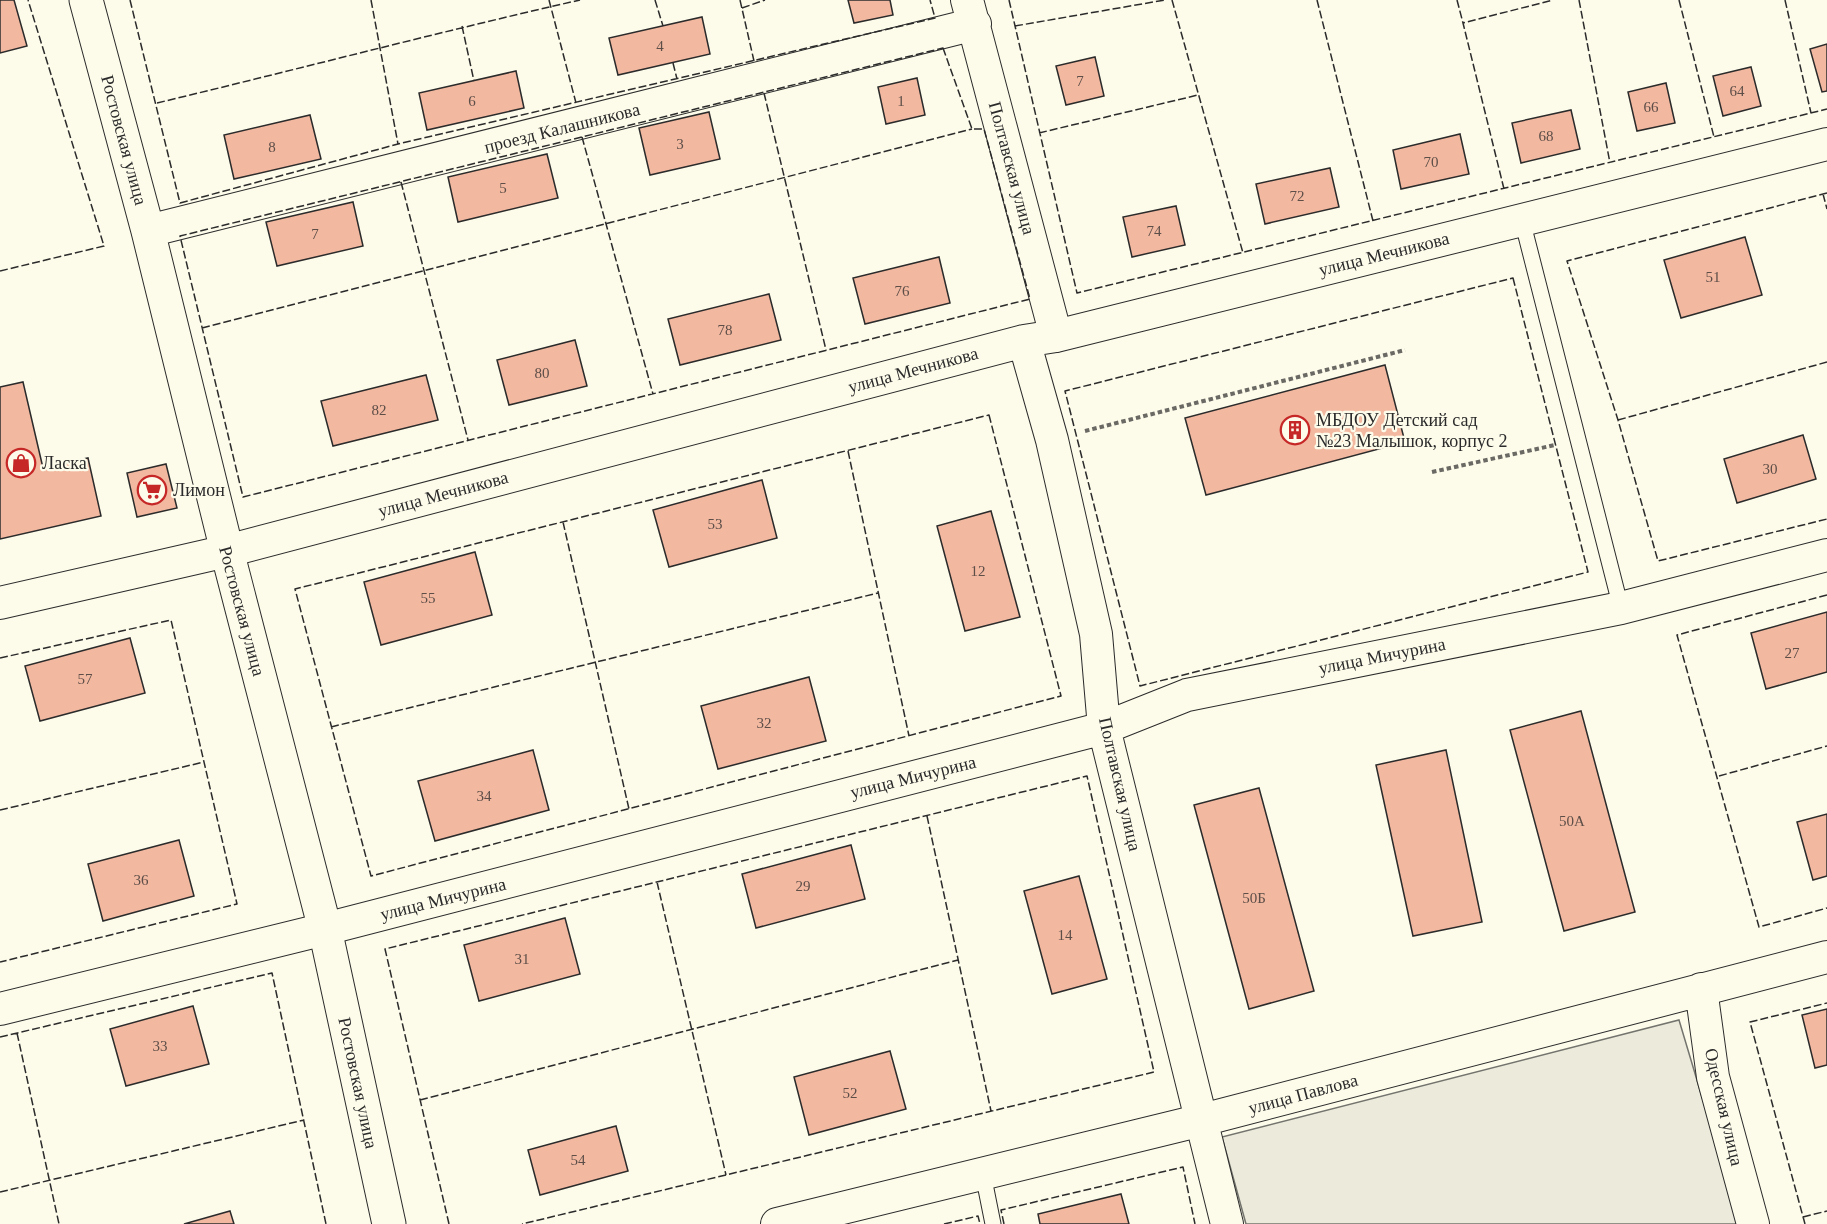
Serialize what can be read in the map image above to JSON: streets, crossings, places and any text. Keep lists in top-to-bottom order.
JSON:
{
  "streets": {
    "street": [
      "проезд Калашникова",
      "Ростовская улица",
      "Полтавская улица",
      "улица Мечникова",
      "улица Мичурина",
      "улица Павлова",
      "Одесская улица"
    ]
  },
  "crossings": [
    ["проезд Калашникова", "Ростовская улица"],
    ["проезд Калашникова", "Полтавская улица"],
    ["Ростовская улица", "улица Мечникова"],
    ["Ростовская улица", "улица Мичурина"],
    ["Полтавская улица", "улица Мечникова"],
    ["Полтавская улица", "улица Мичурина"],
    ["Полтавская улица", "улица Павлова"],
    ["улица Павлова", "Одесская улица"]
  ],
  "places": {
    "building": ["МБДОУ Детский сад №23 Малышок, корпус 2"],
    "shop": ["Ласка"],
    "supermarket": ["Лимон"]
  },
  "house_numbers": [
    "4",
    "7",
    "64",
    "6",
    "1",
    "66",
    "68",
    "3",
    "8",
    "70",
    "5",
    "72",
    "74",
    "7",
    "51",
    "76",
    "78",
    "80",
    "82",
    "30",
    "53",
    "12",
    "55",
    "27",
    "57",
    "32",
    "34",
    "50А",
    "36",
    "29",
    "50Б",
    "14",
    "31",
    "33",
    "52",
    "54"
  ]
}
